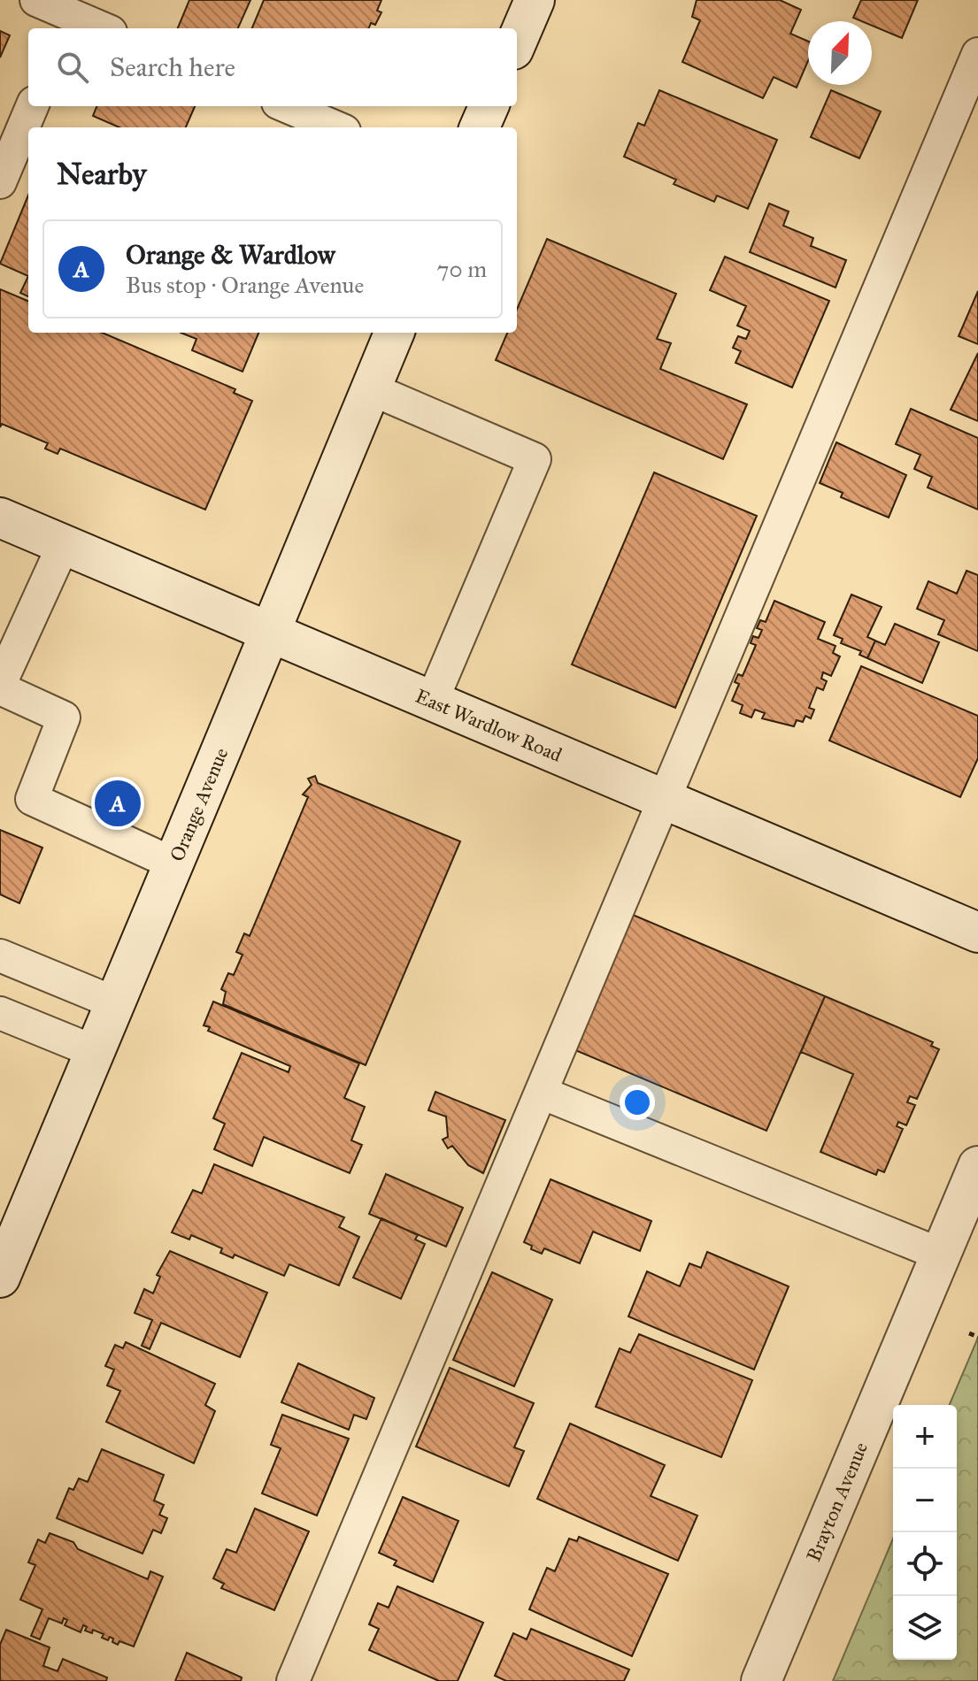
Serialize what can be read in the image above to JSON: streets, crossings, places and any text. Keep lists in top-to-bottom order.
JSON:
{
  "streets": {
    "street": ["East Wardlow Road", "Orange Avenue", "Brayton Avenue"]
  },
  "crossings": [
    ["East Wardlow Road", "Orange Avenue"]
  ],
  "north": "top right",
  "page": {
    "search": "Search here",
    "heading": "Nearby",
    "list": [
      {
        "mark": "A",
        "name": "Orange & Wardlow",
        "note": "Bus stop · Orange Avenue",
        "value": "70 m"
      }
    ],
    "pins": "A",
    "map_buttons": ["+", "−"]
  }
}
